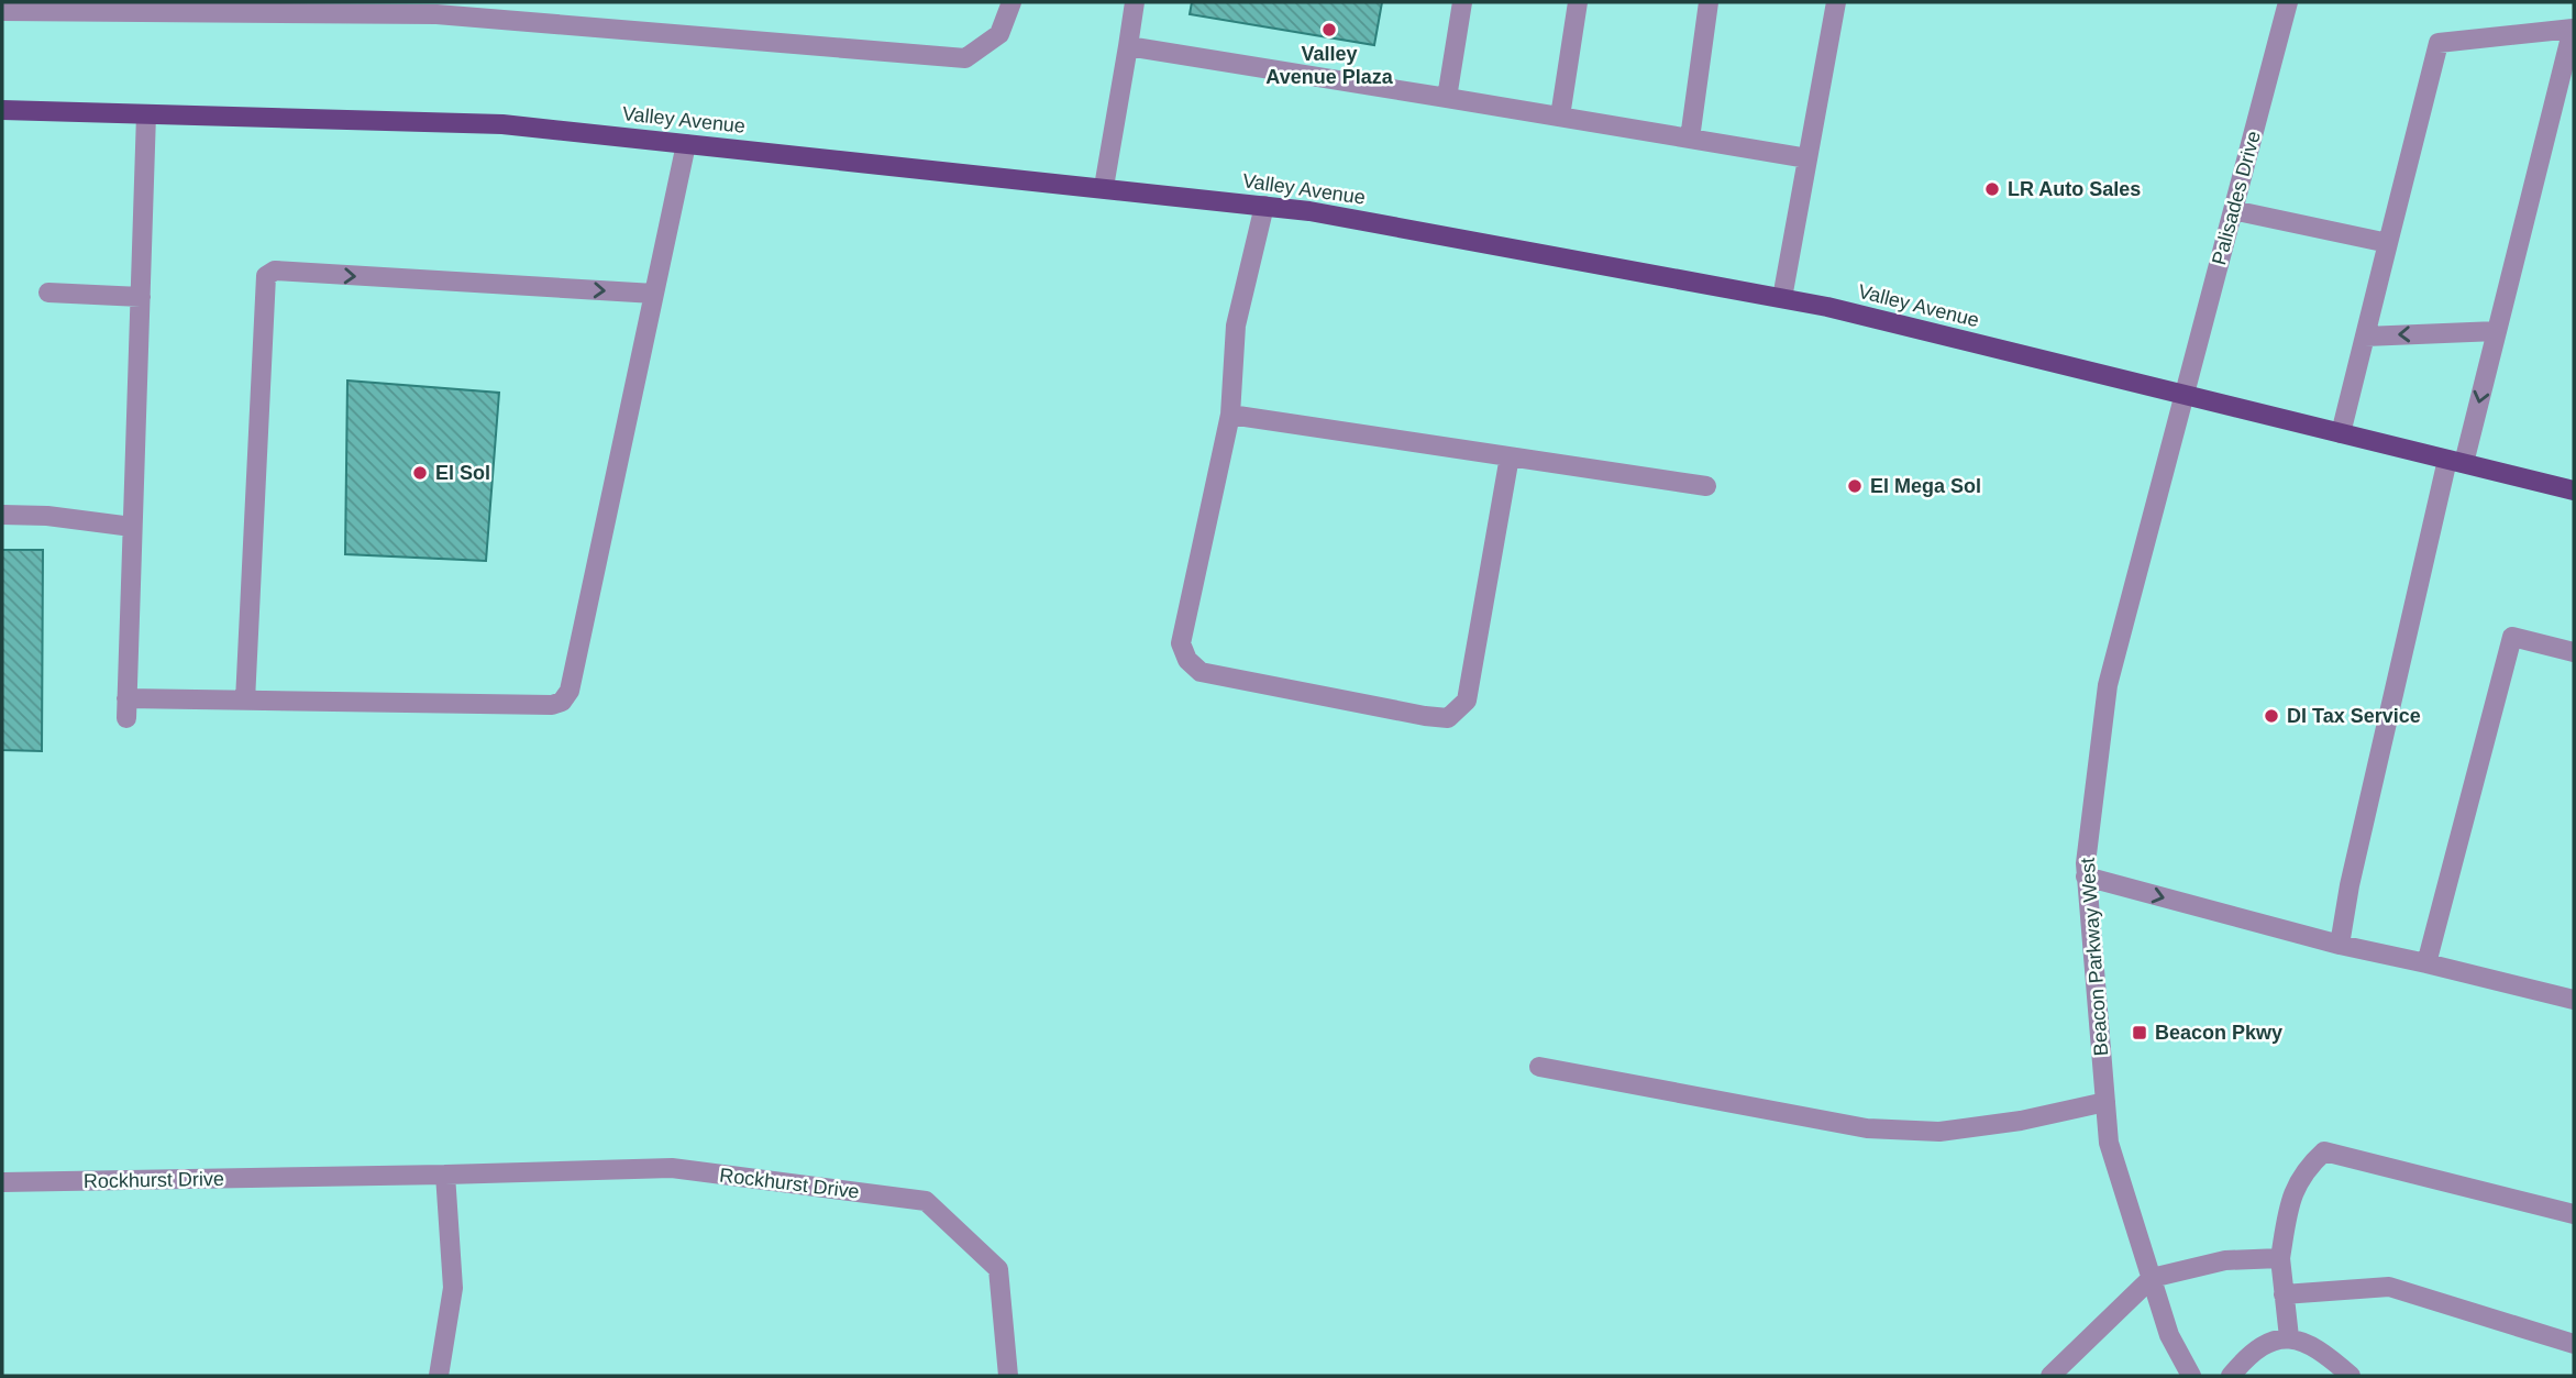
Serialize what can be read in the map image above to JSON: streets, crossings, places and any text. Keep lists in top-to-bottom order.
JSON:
{
  "streets": {
    "main road": ["Valley Avenue"],
    "street": ["Palisades Drive", "Beacon Parkway West", "Rockhurst Drive"]
  },
  "crossings": [
    ["Valley Avenue", "Palisades Drive"],
    ["Valley Avenue", "Beacon Parkway West"],
    ["Palisades Drive", "Beacon Parkway West"]
  ],
  "places": {
    "other": [
      "Valley Avenue Plaza",
      "LR Auto Sales",
      "El Sol",
      "El Mega Sol",
      "DI Tax Service"
    ],
    "transit": ["Beacon Pkwy"]
  }
}
